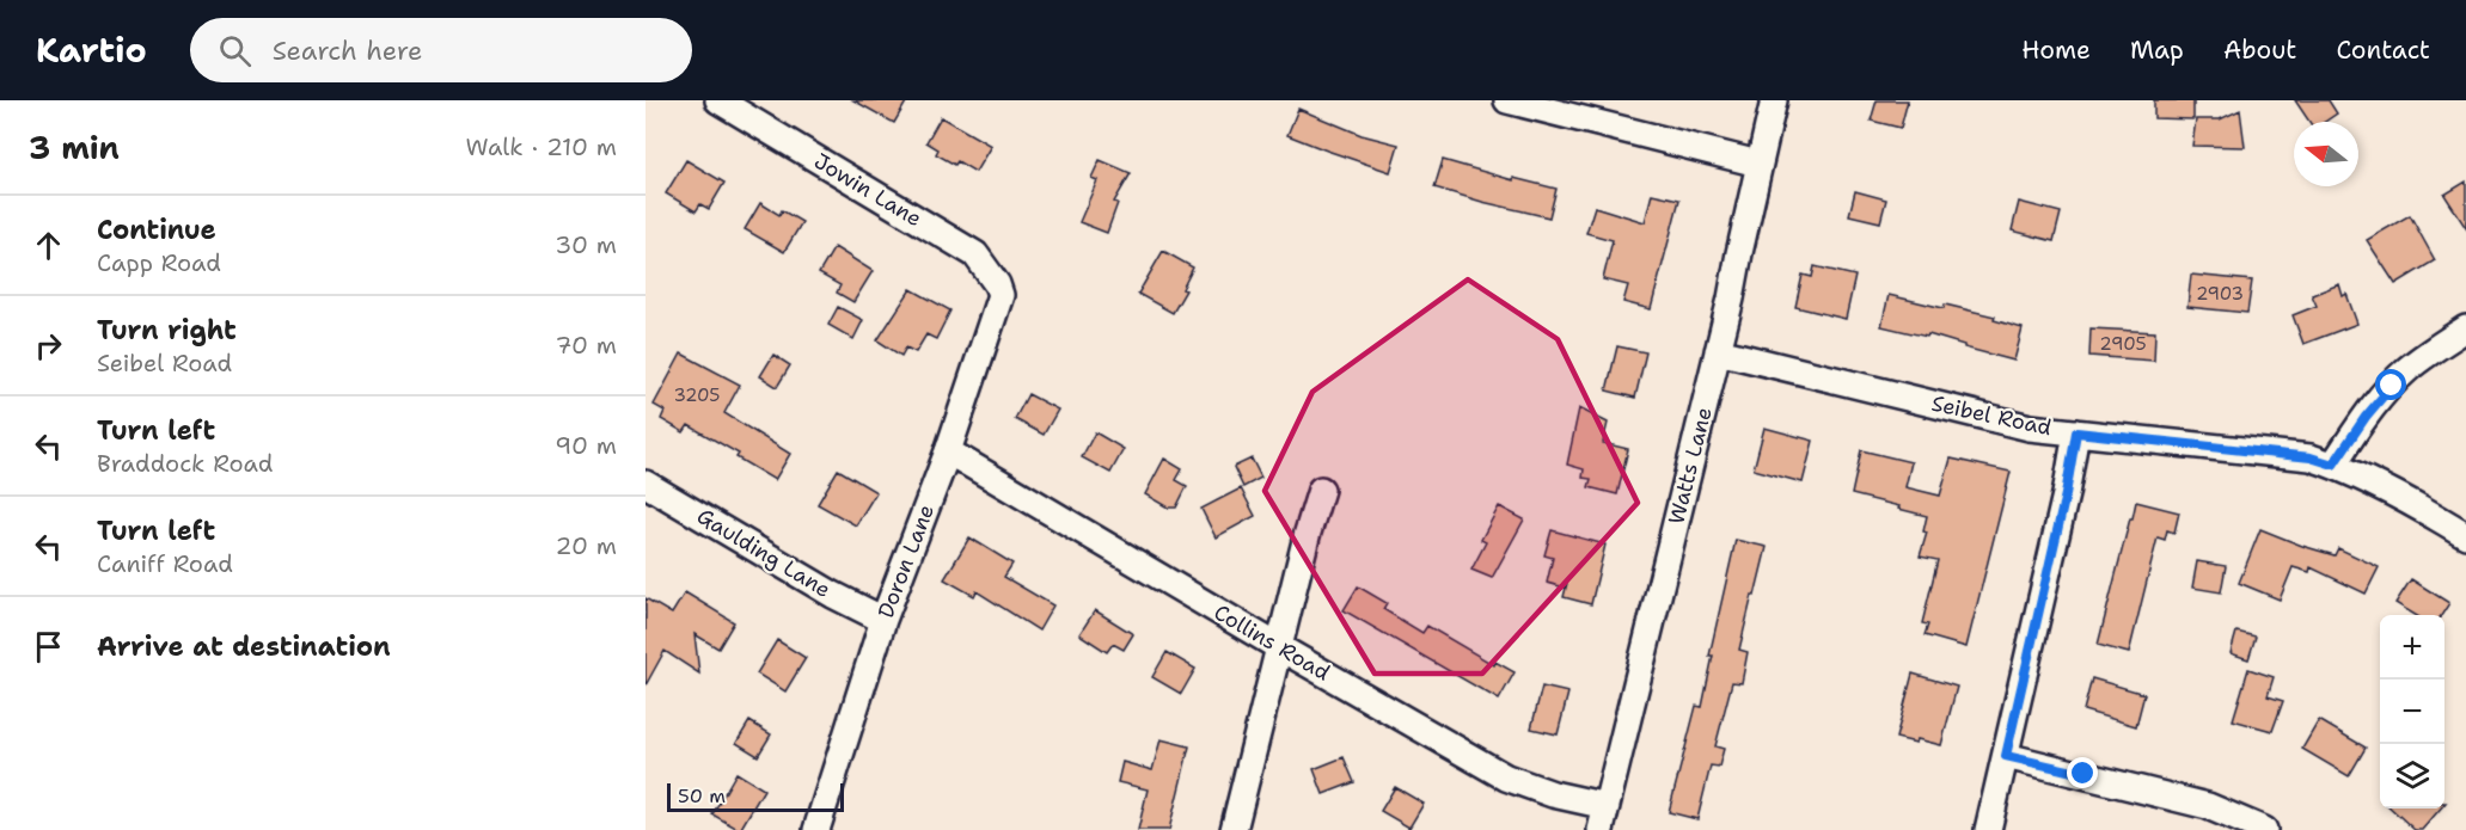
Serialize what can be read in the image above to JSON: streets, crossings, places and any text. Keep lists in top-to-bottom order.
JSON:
{
  "streets": {
    "street": [
      "Jowin Lane",
      "Seibel Road",
      "Watts Lane",
      "Gaulding Lane",
      "Doron Lane",
      "Collins Road"
    ]
  },
  "crossings": [
    ["Jowin Lane", "Doron Lane"],
    ["Seibel Road", "Watts Lane"],
    ["Watts Lane", "Collins Road"],
    ["Gaulding Lane", "Doron Lane"],
    ["Doron Lane", "Collins Road"]
  ],
  "house_numbers": ["2903", "2905", "3205"],
  "scale_bar": "50 m",
  "north": "left",
  "page": {
    "header": "Kartio",
    "search": "Search here",
    "nav": [
      "Home",
      "Map",
      "About",
      "Contact"
    ],
    "heading": ["3 min", "Walk · 210 m"],
    "list": [
      ["Continue", "Capp Road", "30 m"],
      ["Turn right", "Seibel Road", "70 m"],
      ["Turn left", "Braddock Road", "90 m"],
      ["Turn left", "Caniff Road", "20 m"],
      "Arrive at destination"
    ],
    "map_buttons": ["+", "−"],
    "scale": "50 m"
  }
}
